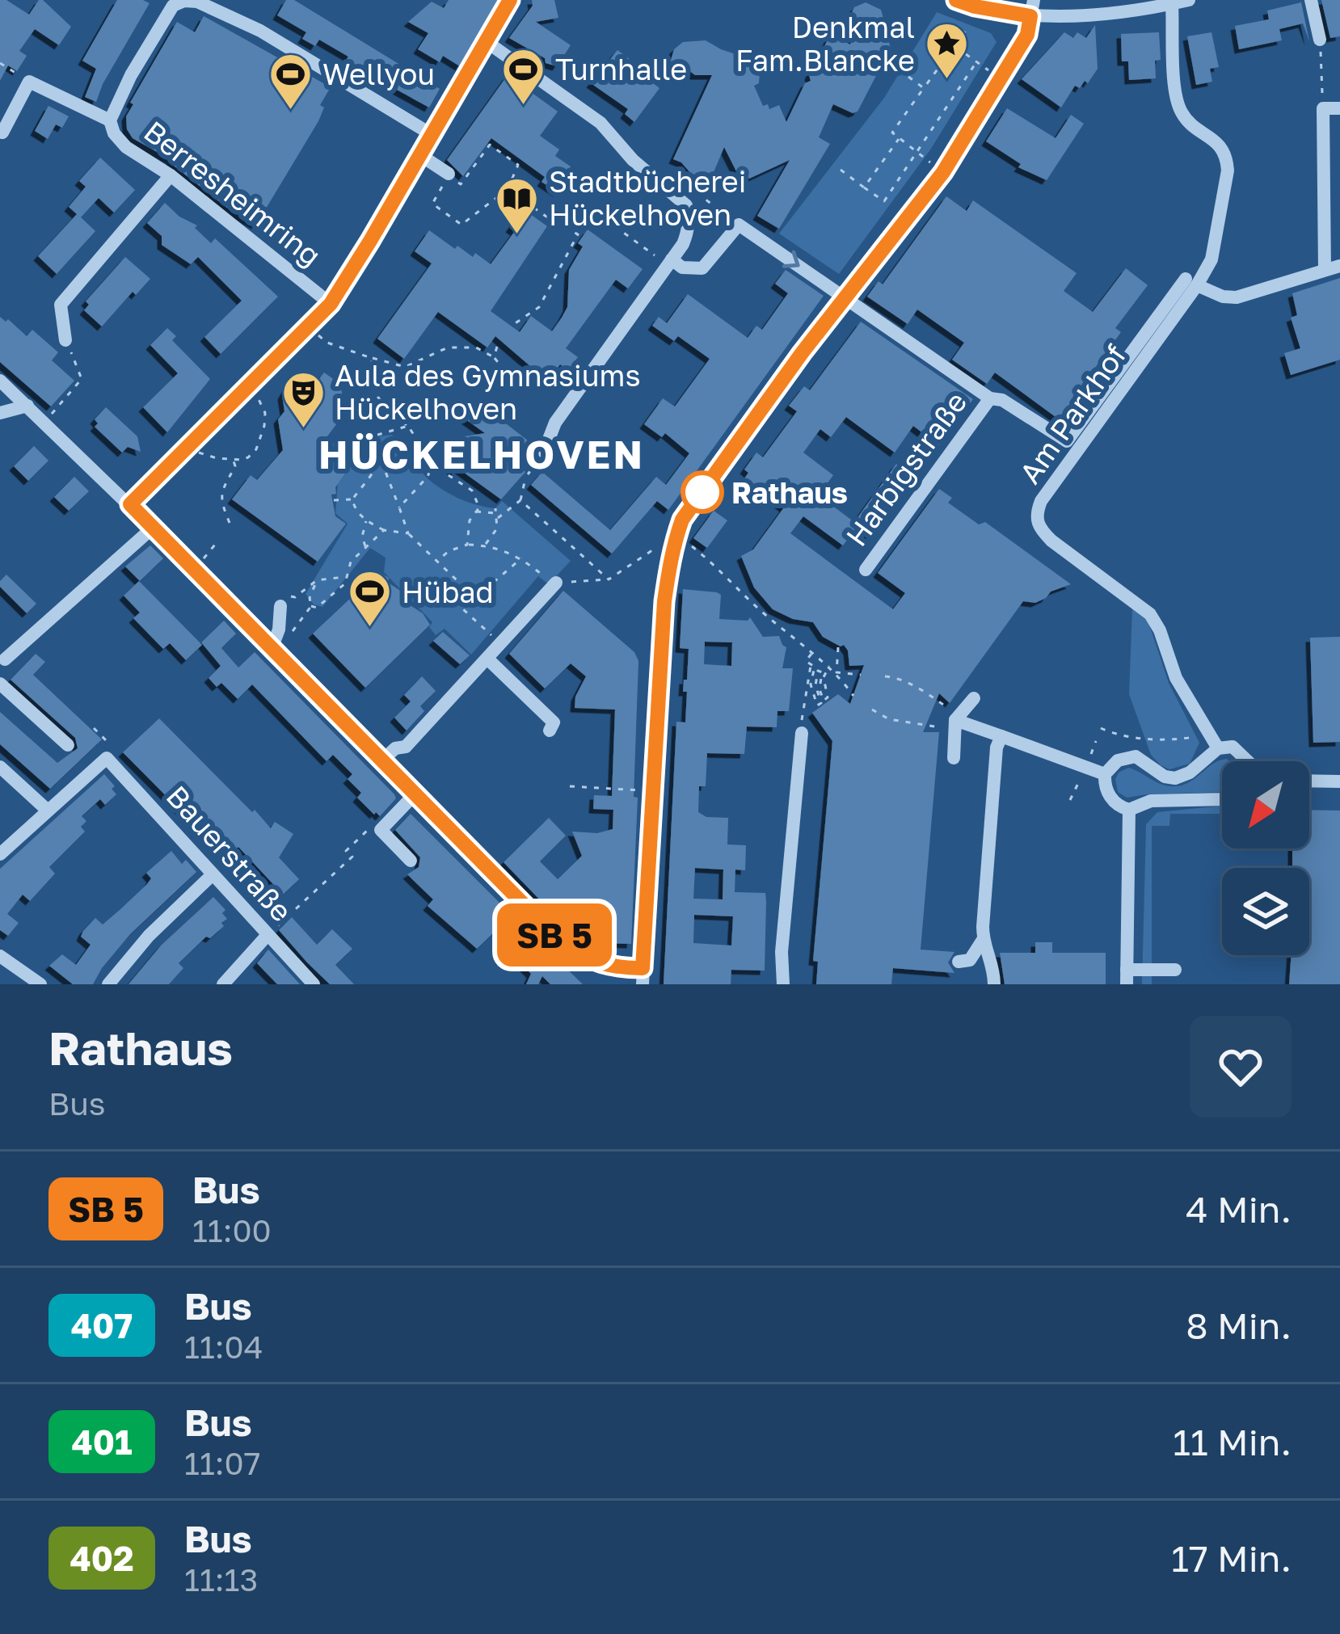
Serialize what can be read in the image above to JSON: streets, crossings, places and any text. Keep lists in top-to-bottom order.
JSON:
{
  "streets": {
    "street": [
      "Berresheimring",
      "Am Parkhof",
      "Harbigstraße",
      "Bauerstraße"
    ]
  },
  "districts": ["HÜCKELHOVEN"],
  "places": {
    "place": ["Denkmal Fam.Blancke"],
    "sports": ["Turnhalle", "Wellyou", "Hübad"],
    "library": ["Stadtbücherei Hückelhoven"],
    "theatre": ["Aula des Gymnasiums Hückelhoven"],
    "other": ["Rathaus"]
  },
  "north": "bottom left",
  "page": {
    "on_map": "SB 5",
    "heading": ["Rathaus", "Bus"],
    "list": [
      {
        "mark": "SB 5",
        "name": "Bus",
        "note": "11:00",
        "value": "4 Min."
      },
      {
        "mark": "407",
        "name": "Bus",
        "note": "11:04",
        "value": "8 Min."
      },
      {
        "mark": "401",
        "name": "Bus",
        "note": "11:07",
        "value": "11 Min."
      },
      {
        "mark": "402",
        "name": "Bus",
        "note": "11:13",
        "value": "17 Min."
      }
    ]
  }
}
